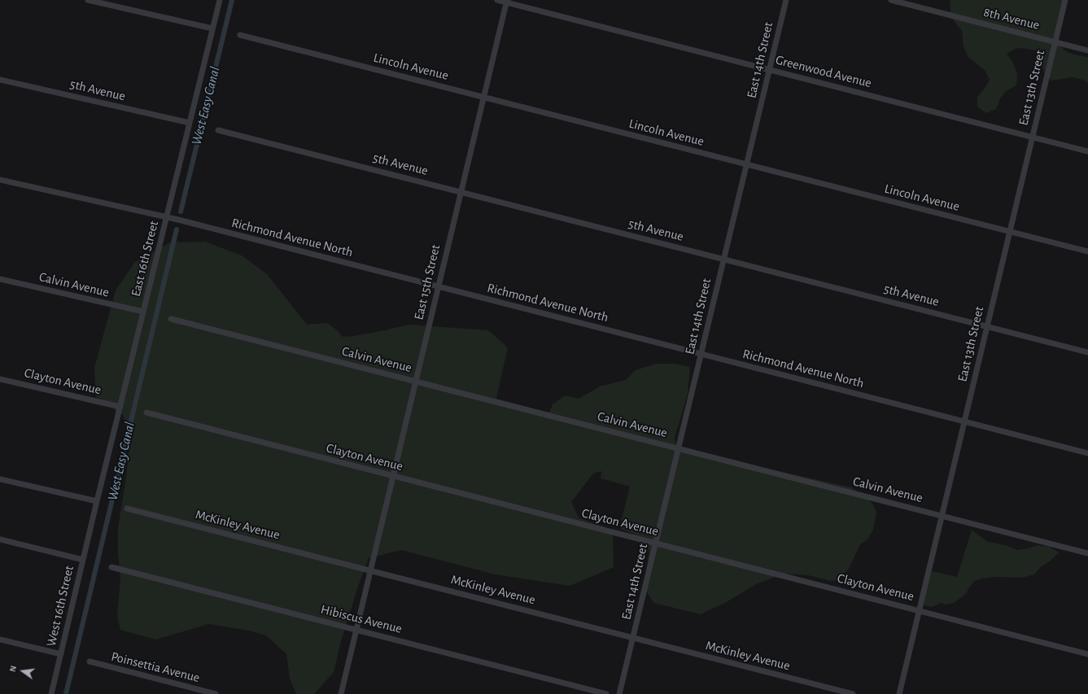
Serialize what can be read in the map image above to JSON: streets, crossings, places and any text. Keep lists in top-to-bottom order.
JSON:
{
  "streets": {
    "street": [
      "8th Avenue",
      "East 14th Street",
      "Lincoln Avenue",
      "Greenwood Avenue",
      "East 13th Street",
      "5th Avenue",
      "Richmond Avenue North",
      "East 16th Street",
      "East 15th Street",
      "Calvin Avenue",
      "Clayton Avenue",
      "McKinley Avenue",
      "West 16th Street",
      "Hibiscus Avenue",
      "Poinsettia Avenue"
    ]
  },
  "crossings": [
    ["8th Avenue", "East 13th Street"],
    ["East 14th Street", "Lincoln Avenue"],
    ["East 14th Street", "Greenwood Avenue"],
    ["East 14th Street", "5th Avenue"],
    ["East 14th Street", "Richmond Avenue North"],
    ["East 14th Street", "Calvin Avenue"],
    ["East 14th Street", "Clayton Avenue"],
    ["East 14th Street", "McKinley Avenue"],
    ["Lincoln Avenue", "East 13th Street"],
    ["Lincoln Avenue", "East 15th Street"],
    ["Greenwood Avenue", "East 13th Street"],
    ["Greenwood Avenue", "East 15th Street"],
    ["East 13th Street", "5th Avenue"],
    ["East 13th Street", "Richmond Avenue North"],
    ["East 13th Street", "Calvin Avenue"],
    ["East 13th Street", "Clayton Avenue"],
    ["5th Avenue", "East 16th Street"],
    ["5th Avenue", "East 15th Street"],
    ["Richmond Avenue North", "East 16th Street"],
    ["Richmond Avenue North", "East 15th Street"],
    ["East 16th Street", "Calvin Avenue"],
    ["East 16th Street", "Clayton Avenue"],
    ["East 16th Street", "West 16th Street"],
    ["East 15th Street", "Calvin Avenue"],
    ["East 15th Street", "Clayton Avenue"],
    ["East 15th Street", "McKinley Avenue"],
    ["East 15th Street", "Hibiscus Avenue"]
  ],
  "water": ["West Easy Canal"],
  "north": "left"
}
